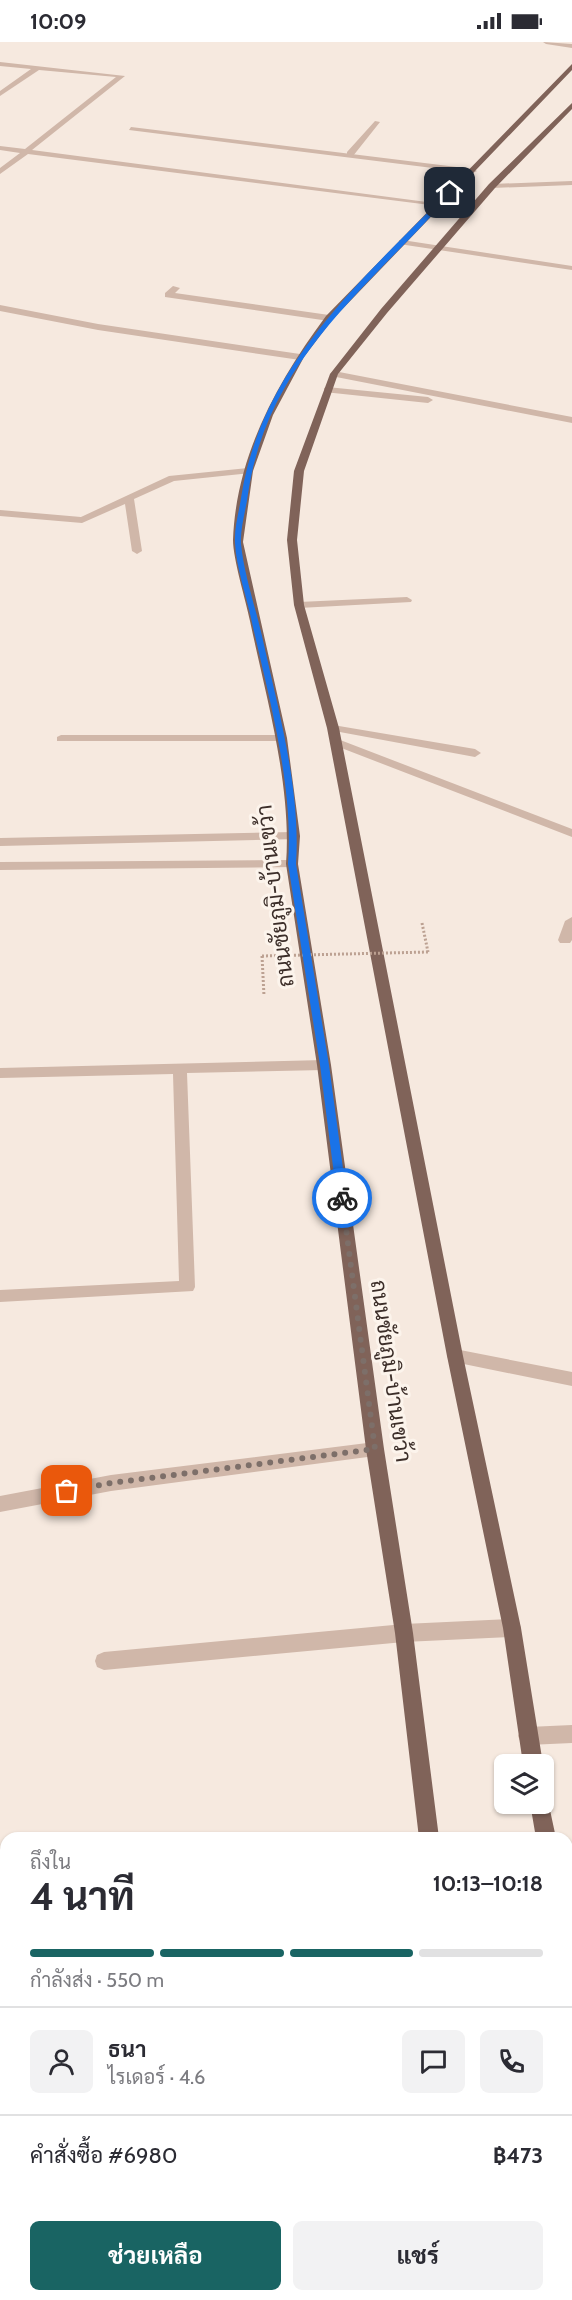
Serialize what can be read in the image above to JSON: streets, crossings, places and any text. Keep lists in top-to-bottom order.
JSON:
{
  "streets": {
    "main road": ["ถนนชัยภูมิ-บ้านเขว้า"]
  },
  "page": {
    "status": "10:09",
    "heading": ["4 นาที", "ถึงใน", "10:13–10:18"],
    "panel": [
      "ธนา",
      "ไรเดอร์ · 4.6",
      "คำสั่งซื้อ #6980",
      "฿473"
    ],
    "bar": "กำลังส่ง · 550 m",
    "buttons": ["ช่วยเหลือ", "แชร์"]
  }
}
